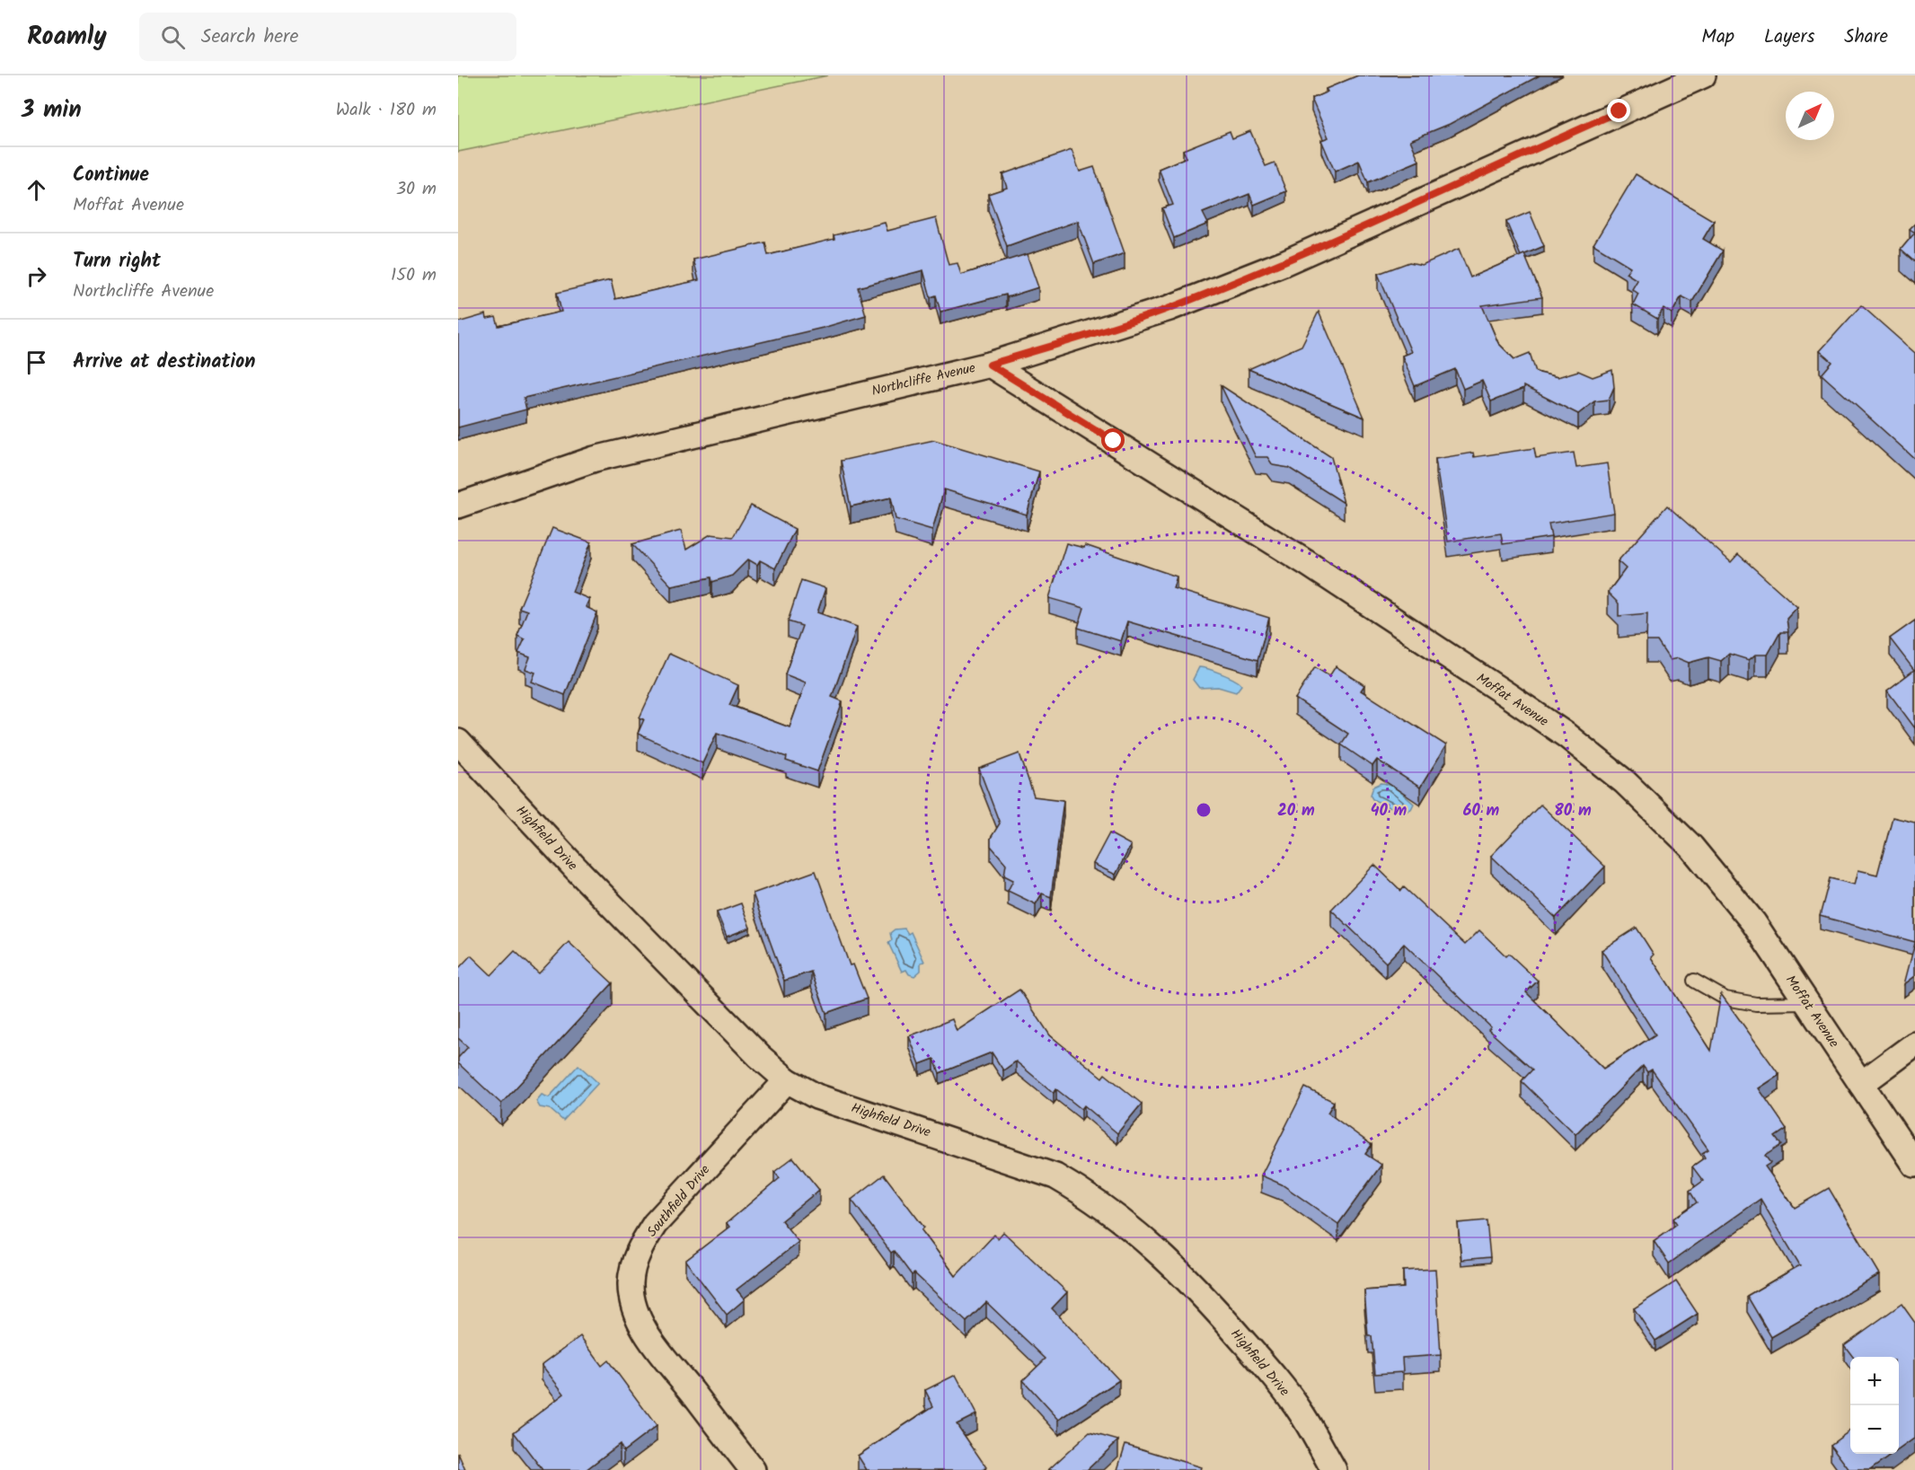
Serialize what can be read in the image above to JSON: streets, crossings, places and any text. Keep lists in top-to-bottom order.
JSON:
{
  "streets": {
    "street": [
      "Northcliffe Avenue",
      "Moffat Avenue",
      "Highfield Drive",
      "Southfield Drive"
    ]
  },
  "crossings": [
    ["Northcliffe Avenue", "Moffat Avenue"],
    ["Highfield Drive", "Southfield Drive"]
  ],
  "north": "top right",
  "page": {
    "header": "Roamly",
    "search": "Search here",
    "nav": ["Map", "Layers", "Share"],
    "heading": ["3 min", "Walk · 180 m"],
    "list": [
      ["Continue", "Moffat Avenue", "30 m"],
      ["Turn right", "Northcliffe Avenue", "150 m"],
      "Arrive at destination"
    ],
    "map_buttons": ["+", "−"]
  },
  "rings": [
    "20 m",
    "40 m",
    "60 m",
    "80 m"
  ]
}
